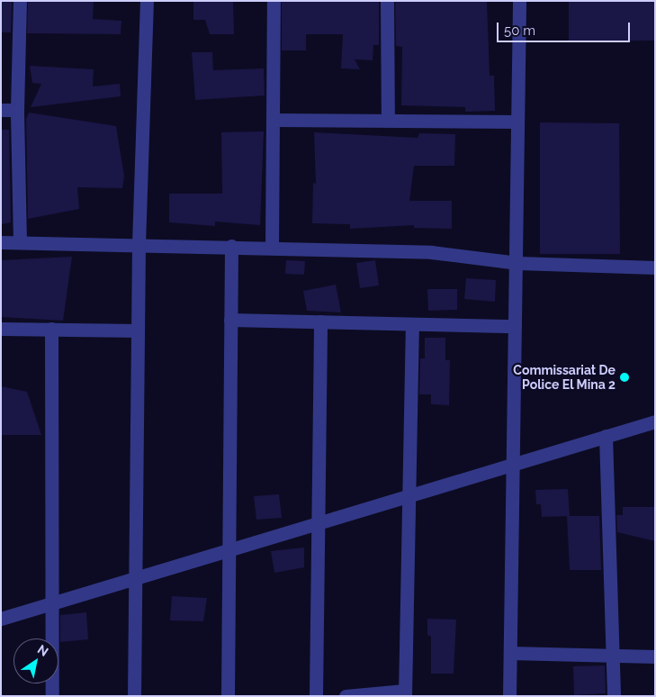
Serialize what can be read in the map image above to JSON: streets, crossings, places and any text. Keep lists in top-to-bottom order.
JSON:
{
  "places": ["Commissariat De Police El Mina 2"],
  "scale_bar": "50 m",
  "north": "top right"
}
